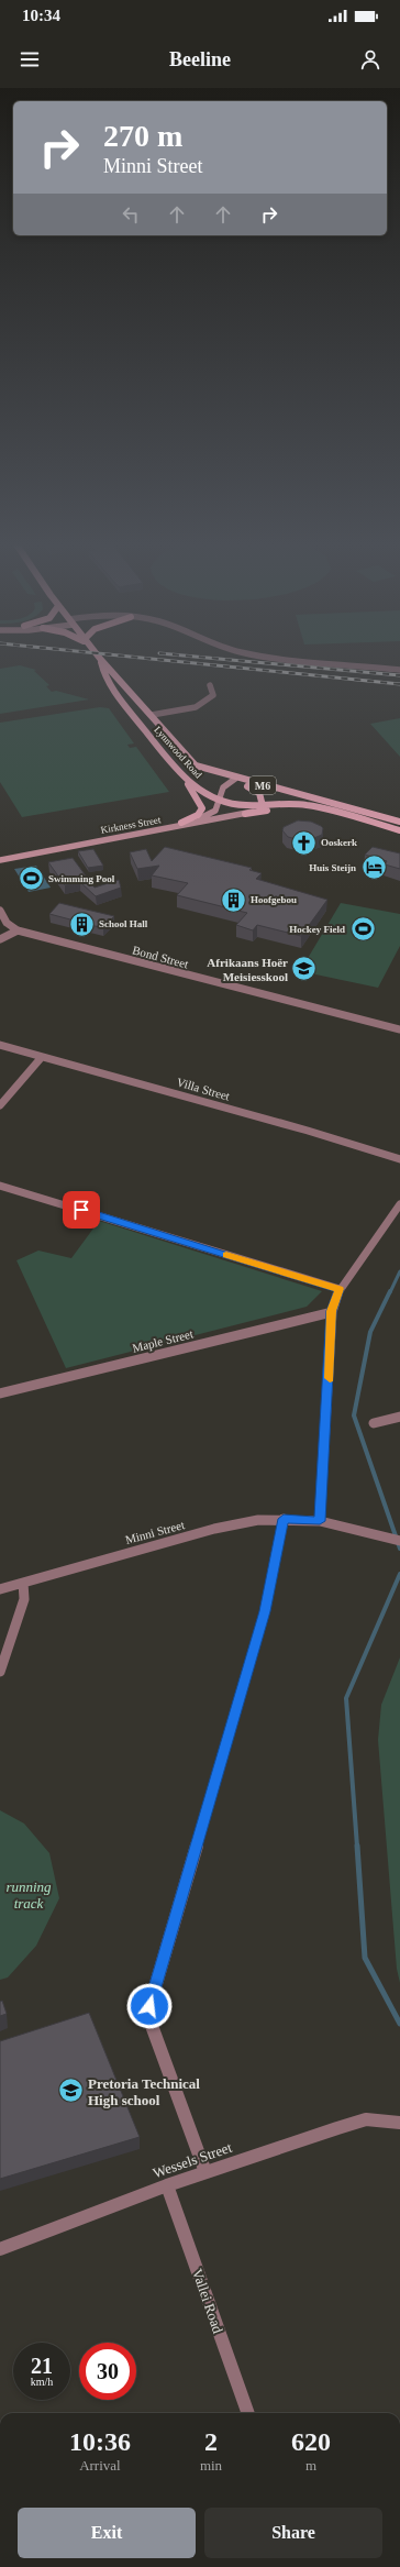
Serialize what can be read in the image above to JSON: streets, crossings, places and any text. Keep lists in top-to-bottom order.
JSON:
{
  "streets": {
    "main road": ["Lynnwood Road", "M6"],
    "street": [
      "Kirkness Street",
      "Bond Street",
      "Villa Street",
      "Maple Street",
      "Minni Street",
      "Wessels Street",
      "Vallei Road"
    ]
  },
  "crossings": [
    ["Lynnwood Road", "M6"],
    ["Lynnwood Road", "Kirkness Street"],
    ["Wessels Street", "Vallei Road"]
  ],
  "parks": ["running track"],
  "places": {
    "church": ["Ooskerk"],
    "hotel": ["Huis Steijn"],
    "sports": ["Swimming Pool", "Hockey Field"],
    "building": ["Hoofgebou", "School Hall"],
    "school or university": ["Afrikaans Hoër Meisiesskool", "Pretoria Technical High school"]
  },
  "page": {
    "status": "10:34",
    "header": "Beeline",
    "turn": ["270 m", "Minni Street"],
    "speed": "21 km/h",
    "limit": "30",
    "eta": [
      "10:36",
      "Arrival",
      "2",
      "min",
      "620",
      "m"
    ],
    "buttons": ["Exit", "Share"]
  }
}
